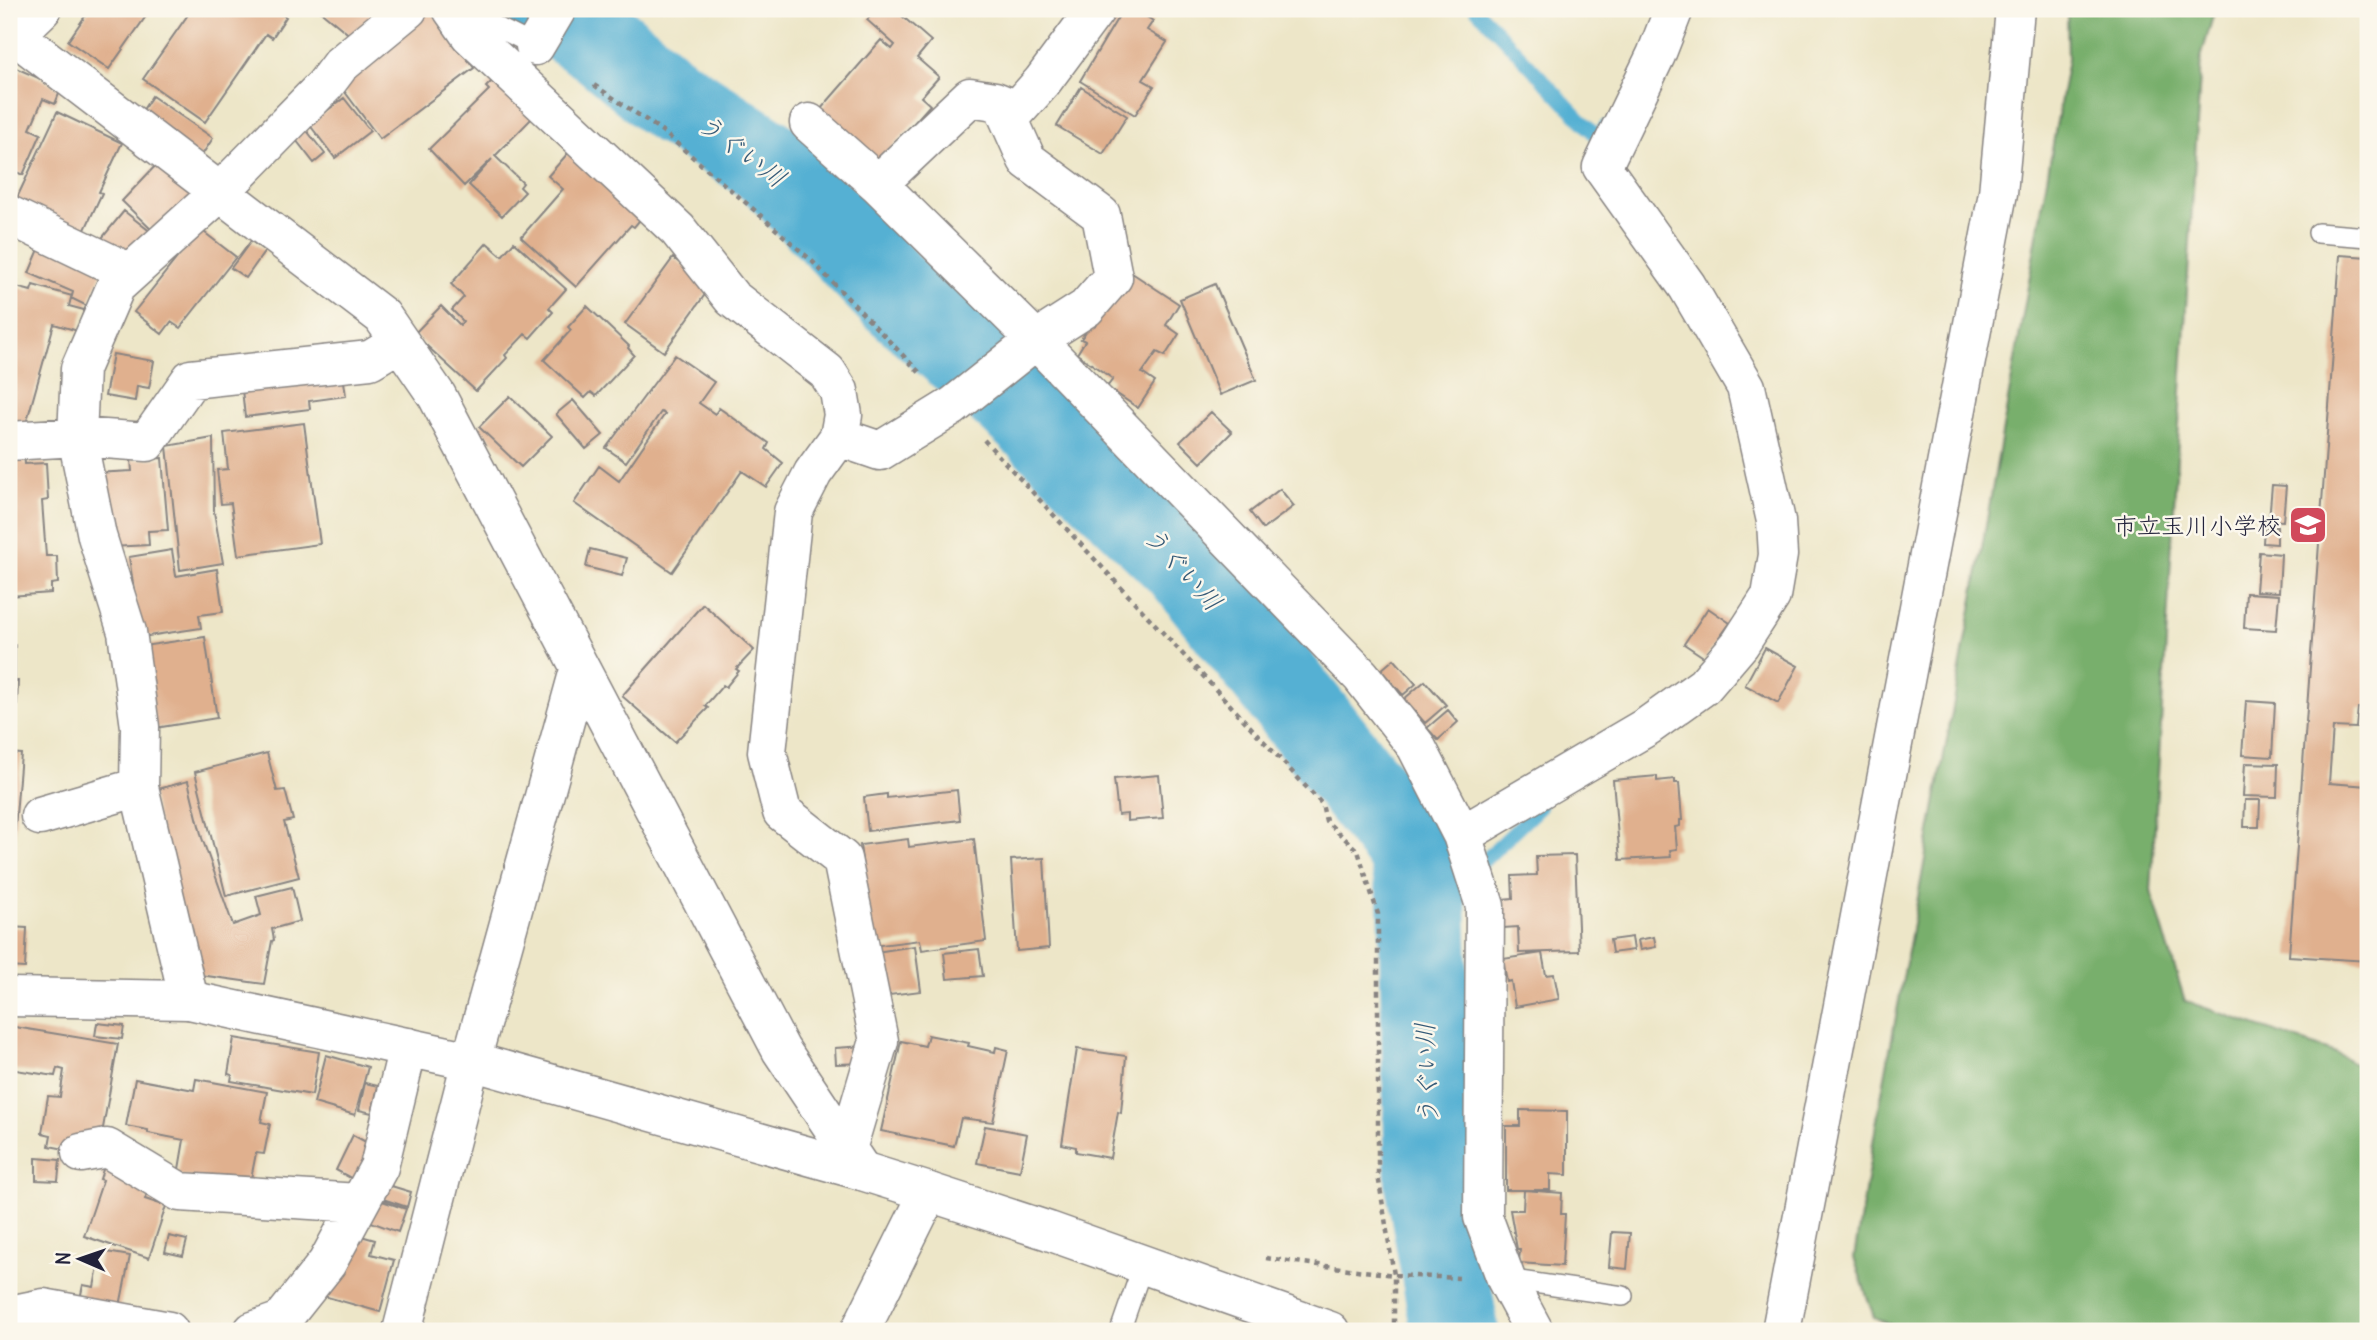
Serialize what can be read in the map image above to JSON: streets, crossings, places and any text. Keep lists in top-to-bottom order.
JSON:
{
  "water": ["うぐい川"],
  "places": {
    "school or university": ["市立玉川小学校"]
  },
  "north": "left"
}
